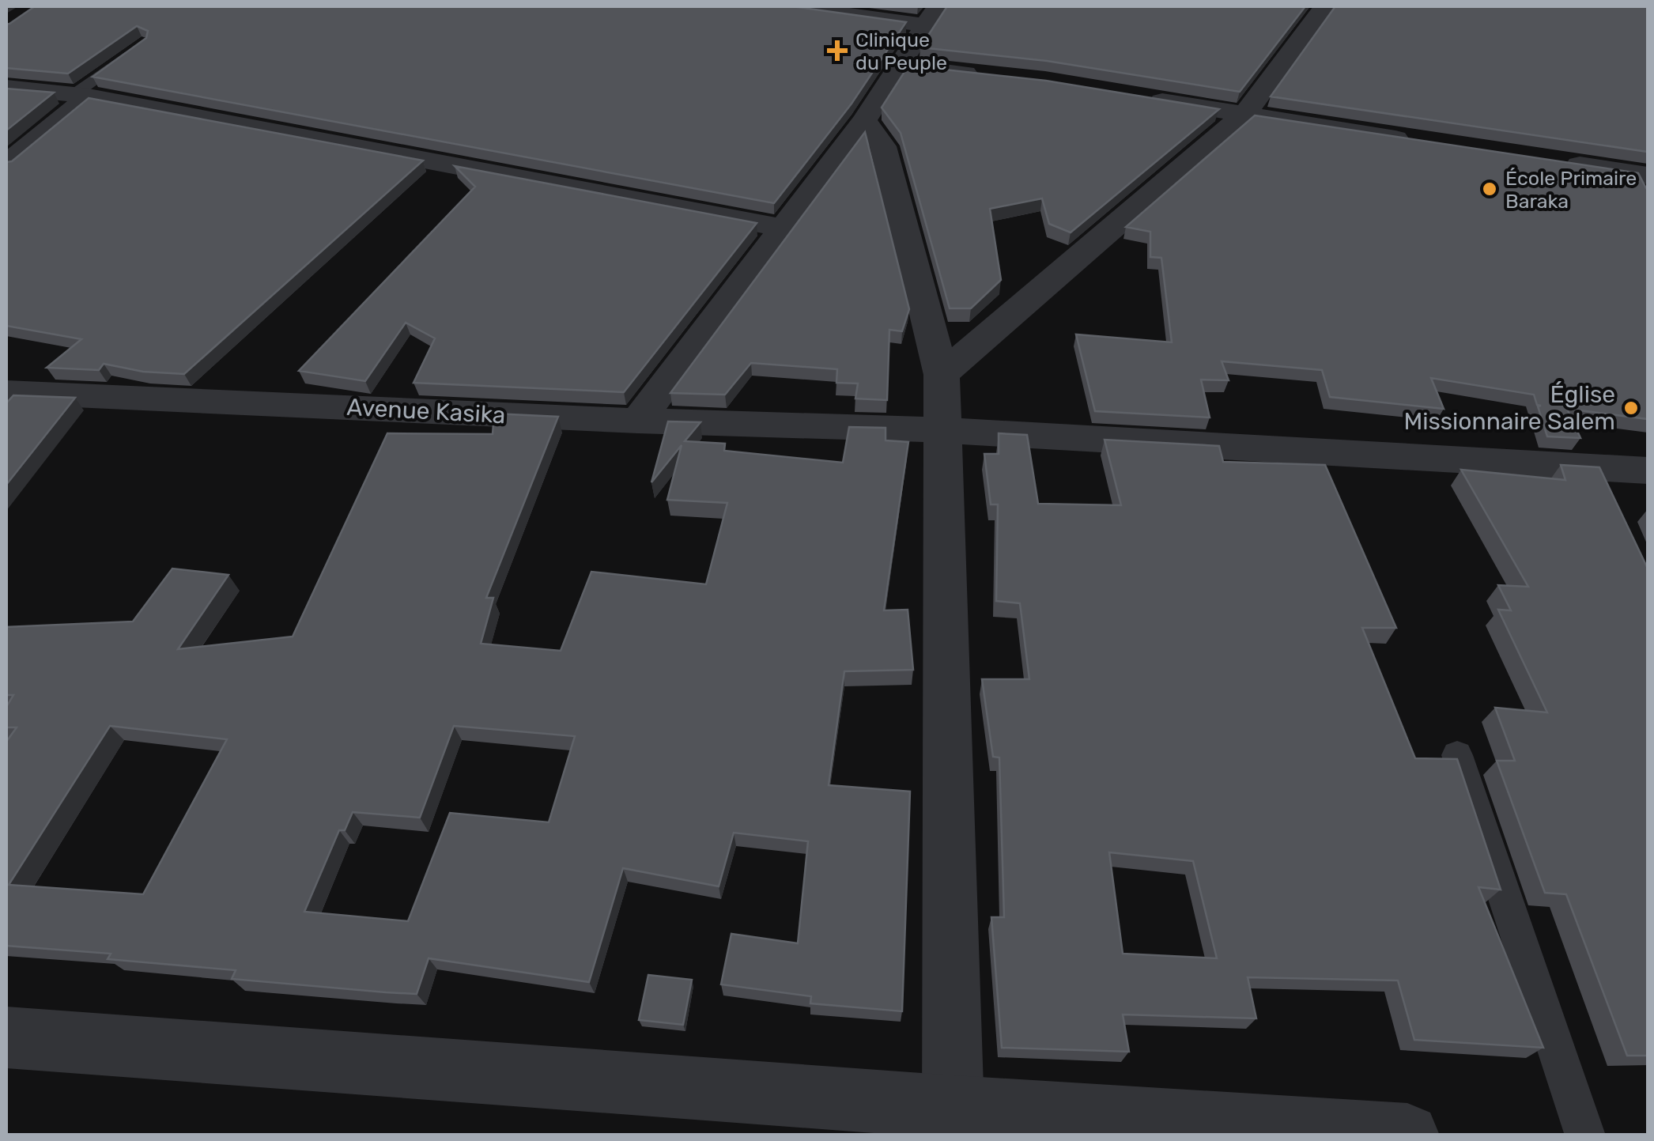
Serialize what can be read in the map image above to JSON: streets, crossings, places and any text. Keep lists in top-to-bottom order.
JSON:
{
  "streets": {
    "street": ["Avenue Kasika"]
  },
  "places": {
    "health": ["Clinique du Peuple"],
    "other": ["École Primaire Baraka", "Église Missionnaire Salem"]
  }
}
